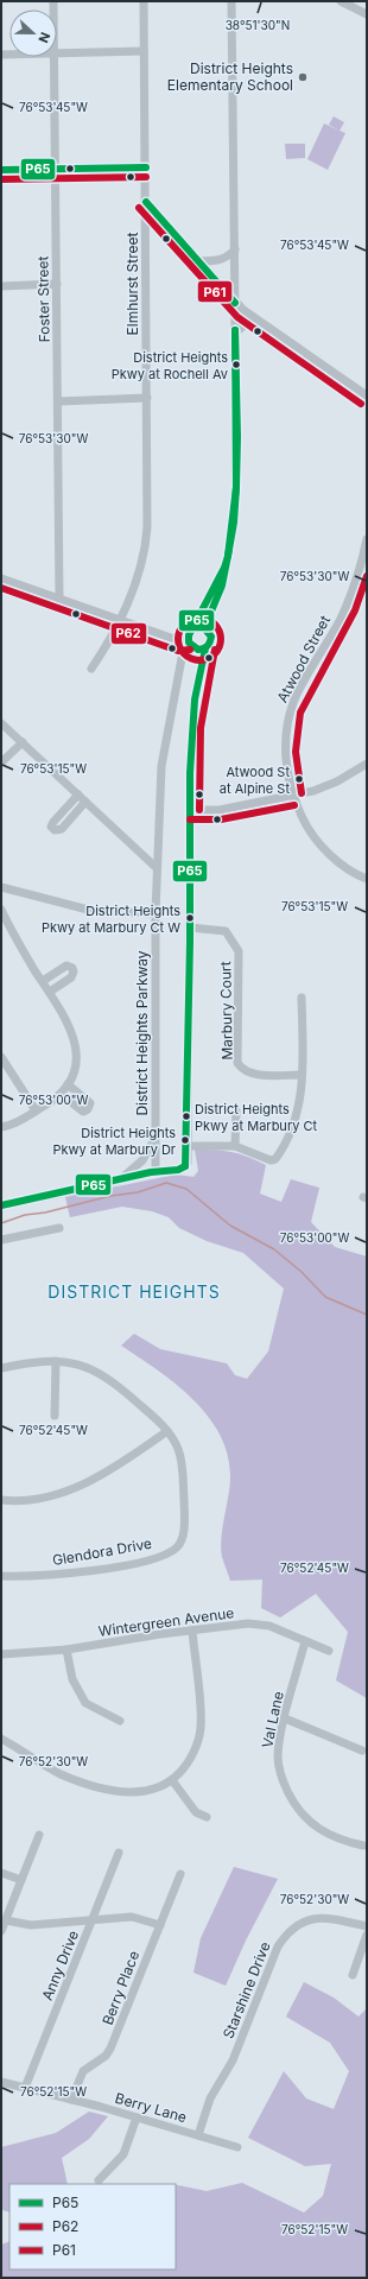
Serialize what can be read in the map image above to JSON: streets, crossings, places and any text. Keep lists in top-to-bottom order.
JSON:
{
  "streets": {
    "street": [
      "Elmhurst Street",
      "Foster Street",
      "Atwood Street",
      "Marbury Court",
      "District Heights Parkway",
      "Glendora Drive",
      "Wintergreen Avenue",
      "Val Lane",
      "Anny Drive",
      "Berry Place",
      "Starshine Drive",
      "Berry Lane"
    ]
  },
  "crossings": [
    ["Wintergreen Avenue", "Val Lane"],
    ["Anny Drive", "Berry Lane"],
    ["Berry Place", "Berry Lane"],
    ["Starshine Drive", "Berry Lane"]
  ],
  "districts": ["DISTRICT HEIGHTS"],
  "places": [
    "District Heights Elementary School",
    "District Heights Pkwy at Rochell Av",
    "Atwood St at Alpine St",
    "District Heights Pkwy at Marbury Ct W",
    "District Heights Pkwy at Marbury Ct",
    "District Heights Pkwy at Marbury Dr"
  ],
  "lines": ["transit line P65", "transit line P61", "transit line P62"],
  "legend": ["P65", "P62", "P61"],
  "north": "right",
  "coordinates": [
    "38°51'30\"N",
    "76°53'45\"W",
    "76°53'30\"W",
    "76°53'15\"W",
    "76°53'00\"W",
    "76°52'45\"W",
    "76°52'30\"W",
    "76°52'15\"W"
  ]
}
